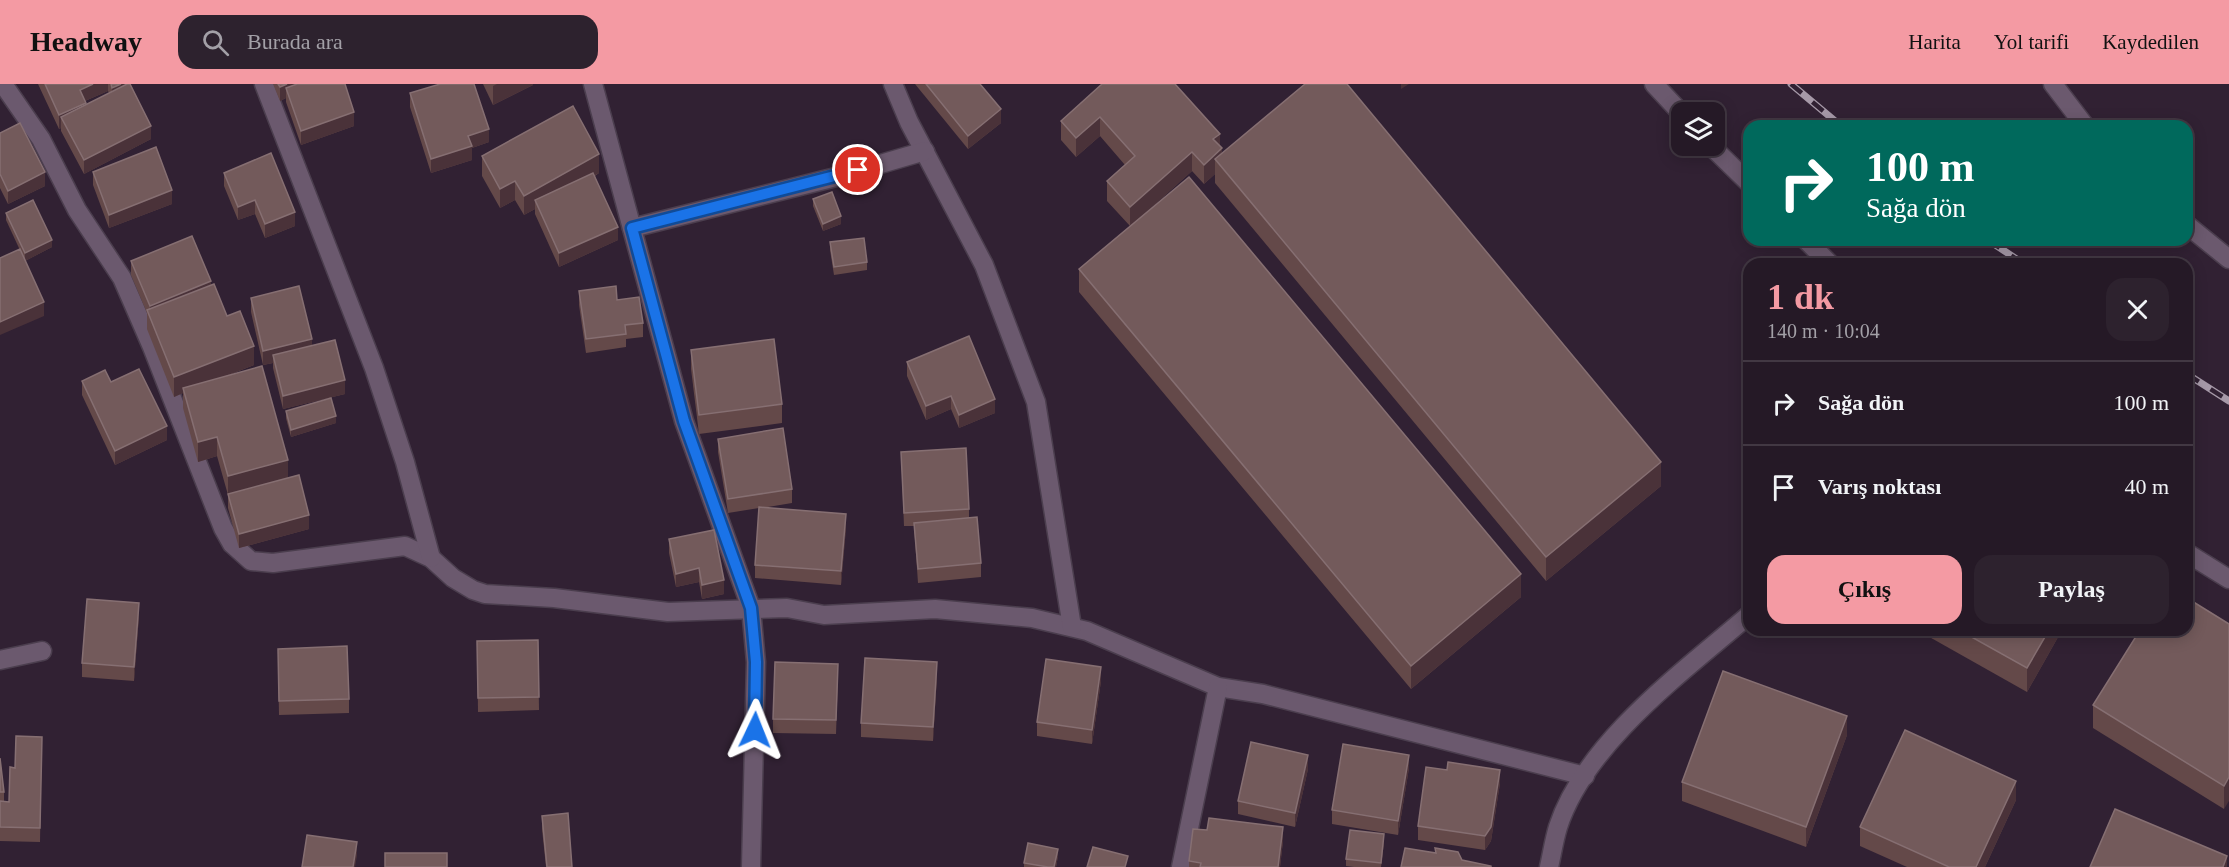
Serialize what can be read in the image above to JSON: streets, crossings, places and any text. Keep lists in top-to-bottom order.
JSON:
{
  "page": {
    "header": "Headway",
    "search": "Burada ara",
    "nav": ["Harita", "Yol tarifi", "Kaydedilen"],
    "turn": ["100 m", "Sağa dön"],
    "heading": ["1 dk", "140 m · 10:04"],
    "list": [
      {
        "name": "Sağa dön",
        "value": "100 m"
      },
      {
        "name": "Varış noktası",
        "value": "40 m"
      }
    ],
    "buttons": ["Çıkış", "Paylaş"]
  }
}
